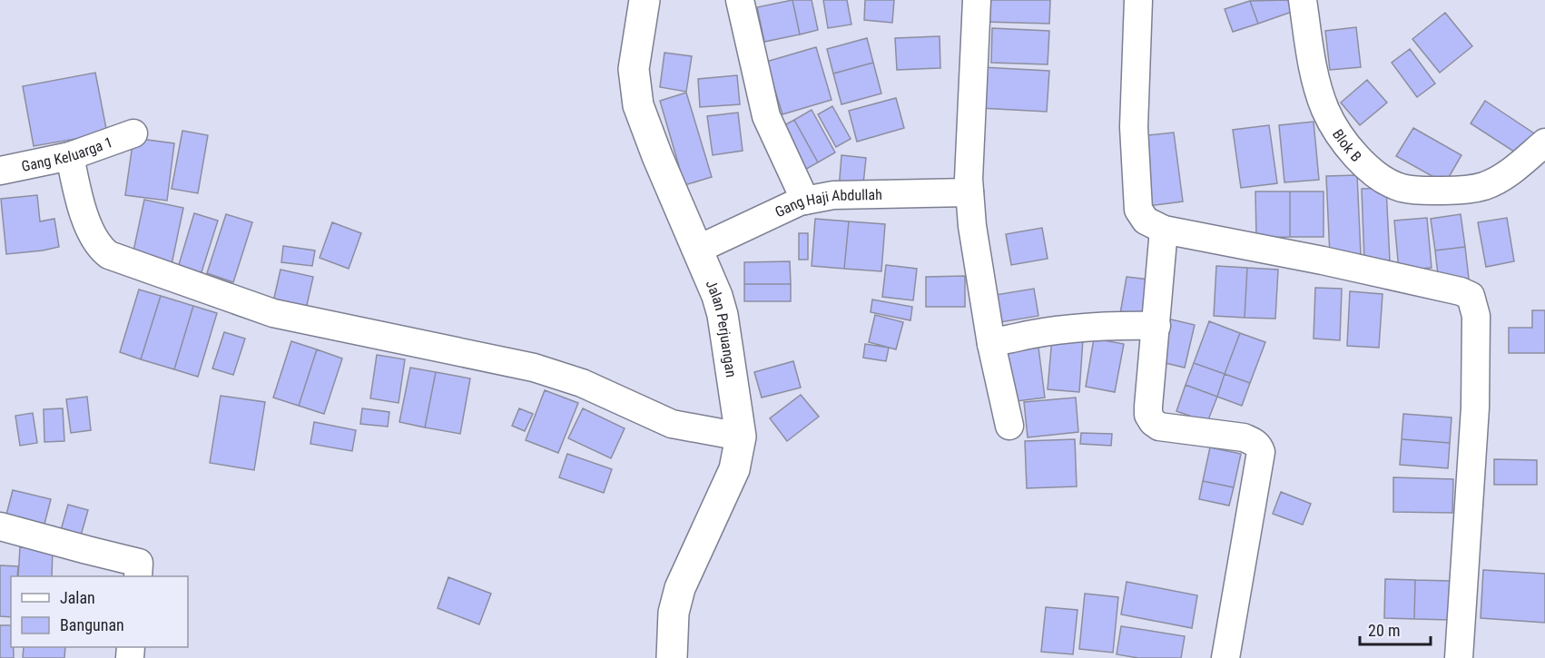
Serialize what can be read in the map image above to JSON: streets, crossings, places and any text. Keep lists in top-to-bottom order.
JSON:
{
  "streets": {
    "street": [
      "Blok B",
      "Gang Keluarga 1",
      "Gang Haji Abdullah",
      "Jalan Perjuangan"
    ]
  },
  "crossings": [
    ["Gang Haji Abdullah", "Jalan Perjuangan"]
  ],
  "legend": ["Jalan", "Bangunan"],
  "scale_bar": "20 m"
}
